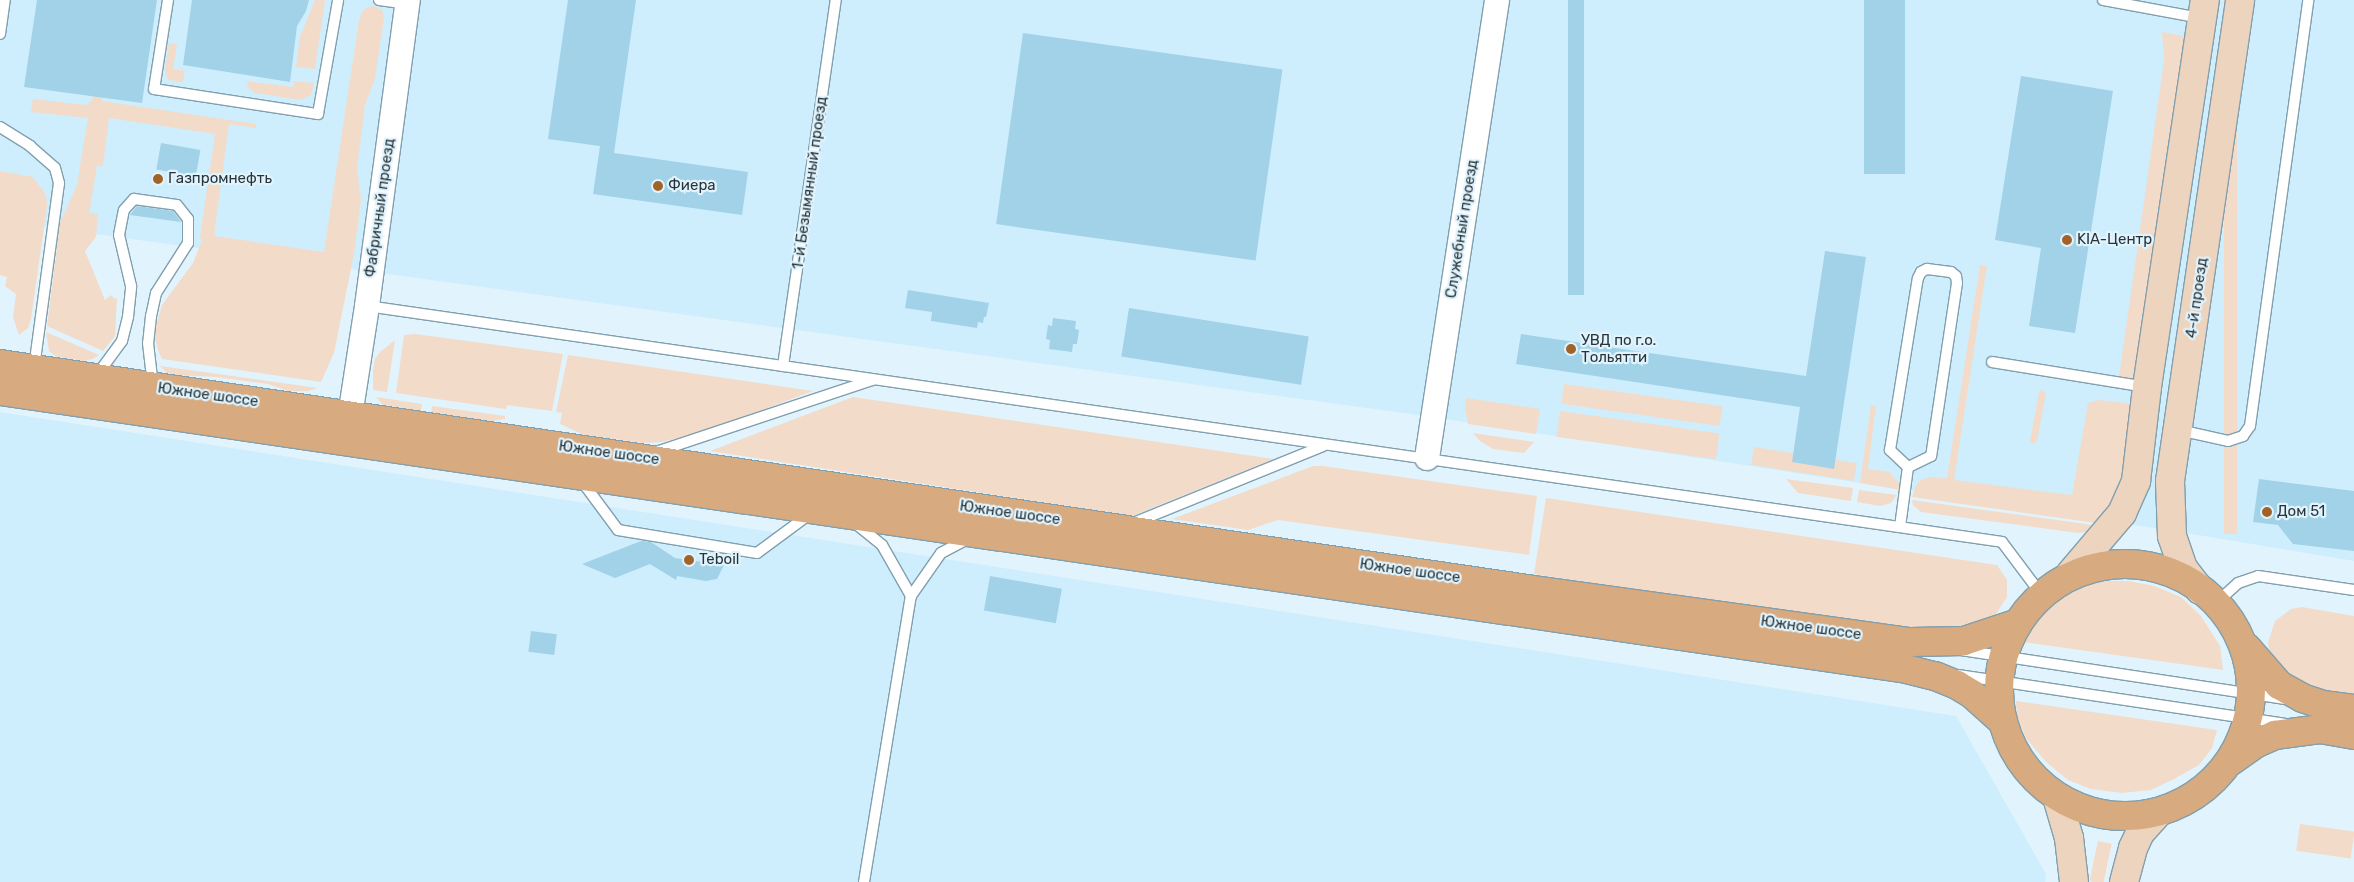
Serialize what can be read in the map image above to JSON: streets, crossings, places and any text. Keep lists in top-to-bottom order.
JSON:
{
  "streets": {
    "main road": ["4-й проезд", "Южное шоссе"],
    "street": ["Фабричный проезд", "Служебный проезд"],
    "lane": ["1-й Безымянный проезд"]
  },
  "crossings": [
    ["Фабричный проезд", "Южное шоссе"]
  ],
  "places": [
    "Газпромнефть",
    "Фиера",
    "KIA-Центр",
    "УВД по г.о. Тольятти",
    "Дом 51",
    "Teboil"
  ]
}
